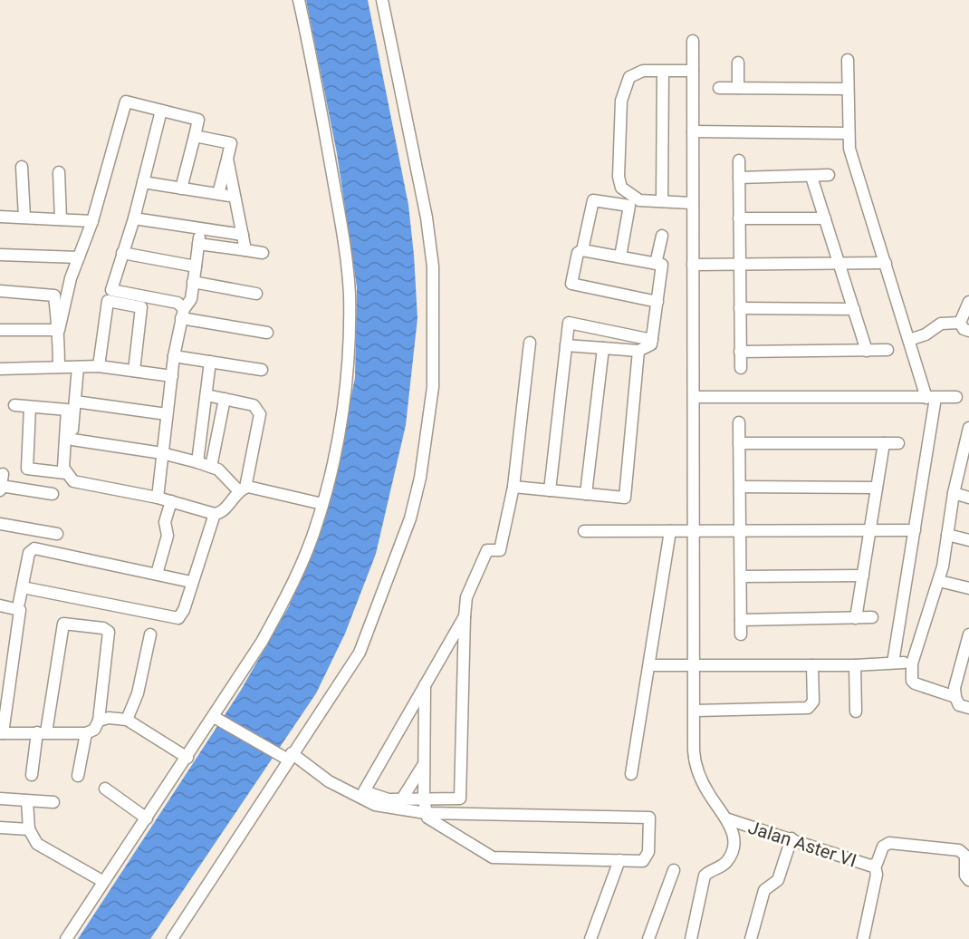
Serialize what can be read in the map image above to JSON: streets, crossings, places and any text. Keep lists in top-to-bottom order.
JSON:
{
  "streets": {
    "street": ["Jalan Aster VI"]
  }
}
